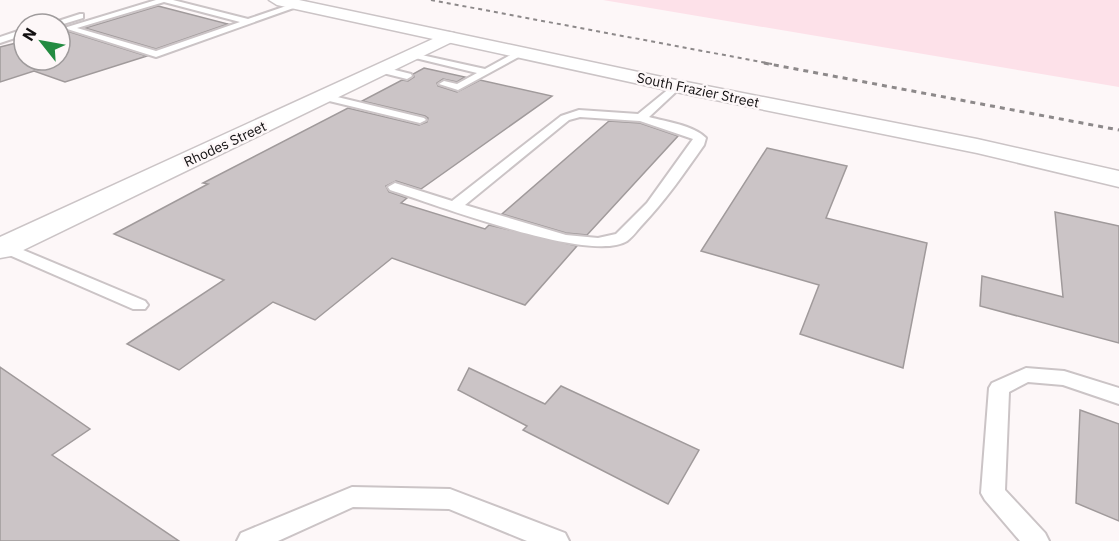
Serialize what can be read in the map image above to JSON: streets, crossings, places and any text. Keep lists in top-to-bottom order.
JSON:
{
  "streets": {
    "main road": ["South Frazier Street", "Rhodes Street"]
  },
  "crossings": [
    ["South Frazier Street", "Rhodes Street"]
  ],
  "north": "top left"
}
